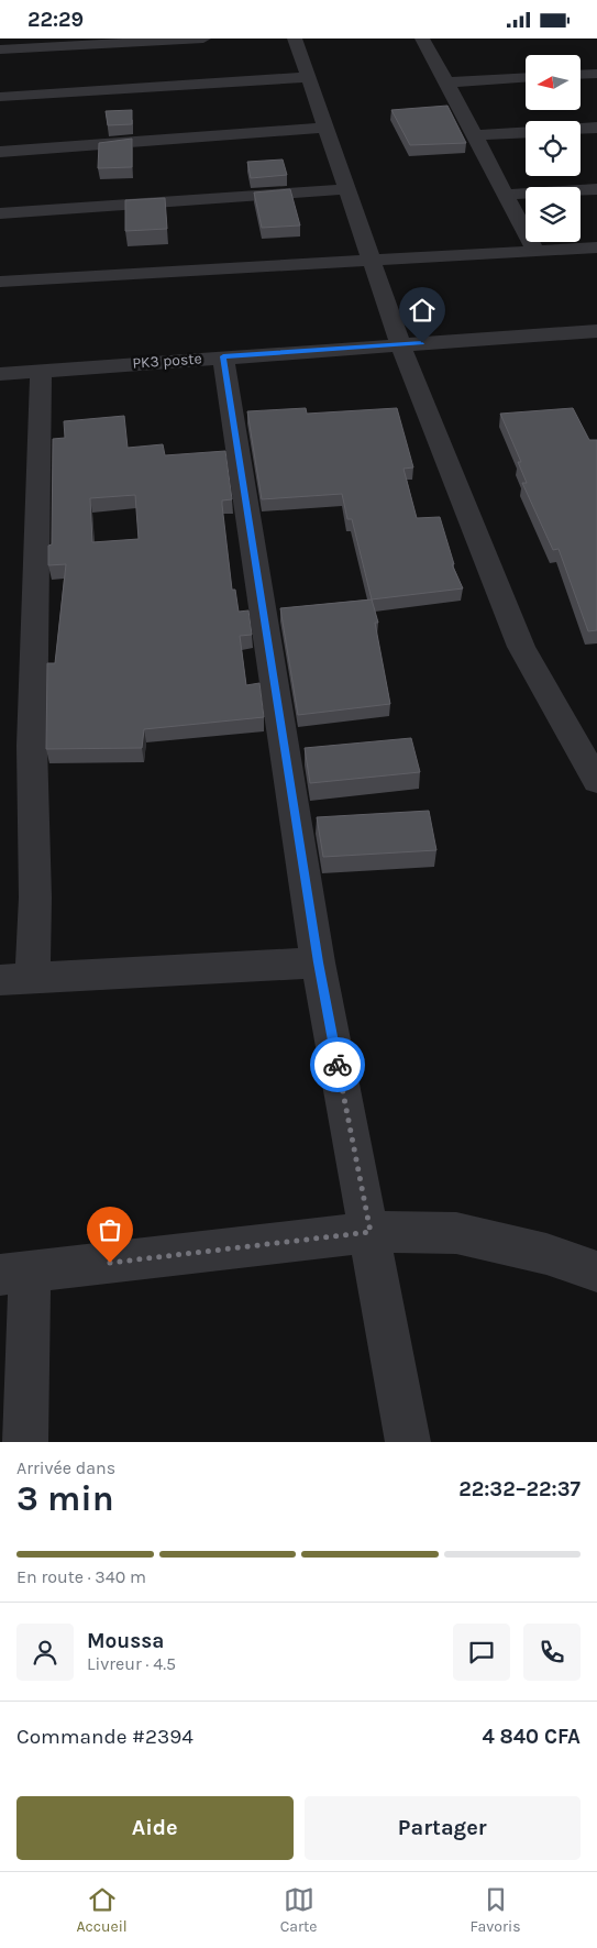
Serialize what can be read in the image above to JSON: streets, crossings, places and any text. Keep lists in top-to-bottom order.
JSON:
{
  "streets": {
    "street": ["PK3 poste"]
  },
  "north": "left",
  "page": {
    "status": "22:29",
    "heading": ["3 min", "Arrivée dans", "22:32–22:37"],
    "panel": [
      "Moussa",
      "Livreur · 4.5",
      "Commande #2394",
      "4 840 CFA"
    ],
    "bar": "En route · 340 m",
    "buttons": ["Aide", "Partager"],
    "tabs": ["Accueil", "Carte", "Favoris"]
  }
}
